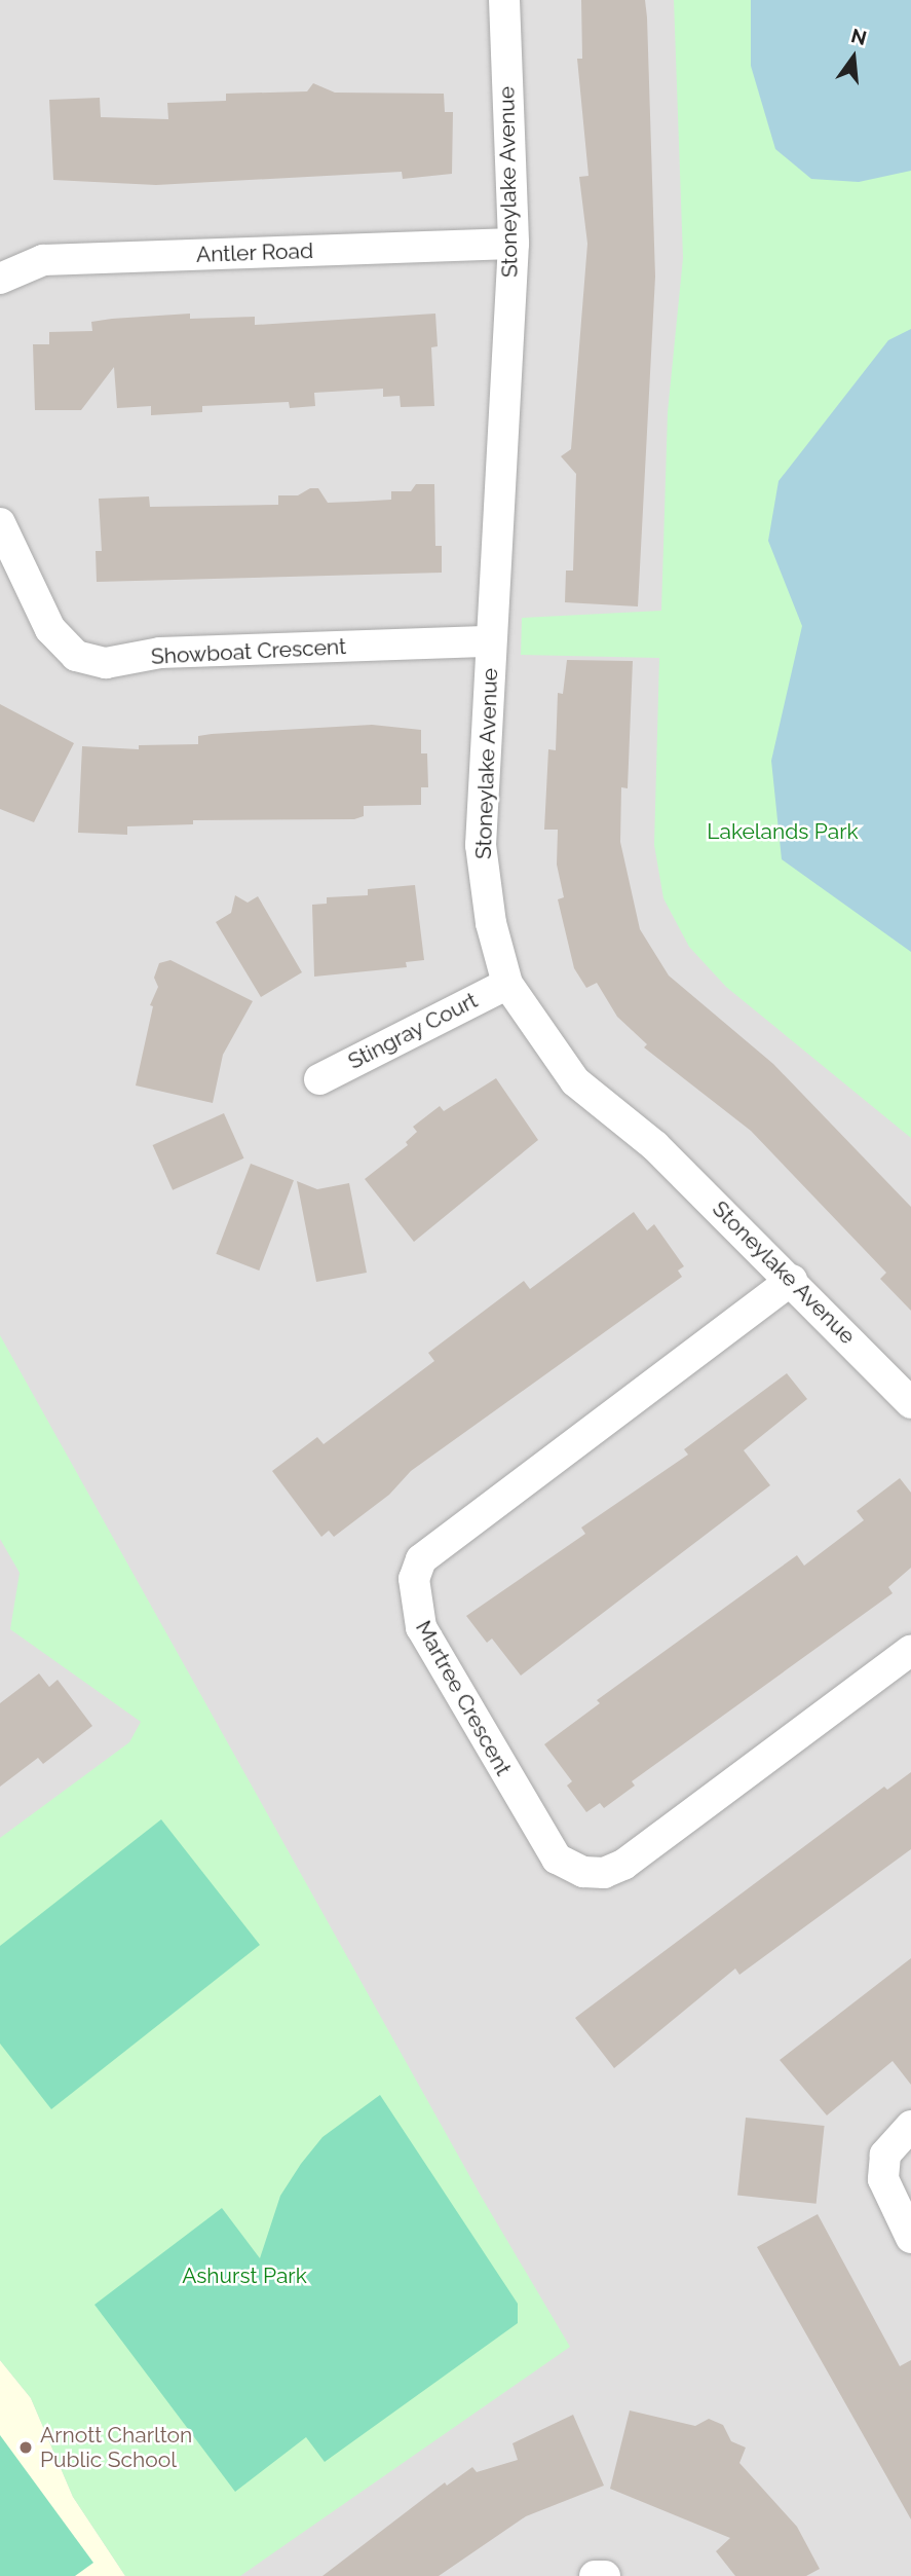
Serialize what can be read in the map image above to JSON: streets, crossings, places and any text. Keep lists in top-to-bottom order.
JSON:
{
  "streets": {
    "street": [
      "Stoneylake Avenue",
      "Antler Road",
      "Showboat Crescent",
      "Stingray Court",
      "Martree Crescent"
    ]
  },
  "crossings": [
    ["Stoneylake Avenue", "Antler Road"],
    ["Stoneylake Avenue", "Showboat Crescent"],
    ["Stoneylake Avenue", "Stingray Court"],
    ["Stoneylake Avenue", "Martree Crescent"]
  ],
  "parks": ["Lakelands Park", "Ashurst Park"],
  "places": ["Arnott Charlton Public School"],
  "north": "top"
}
